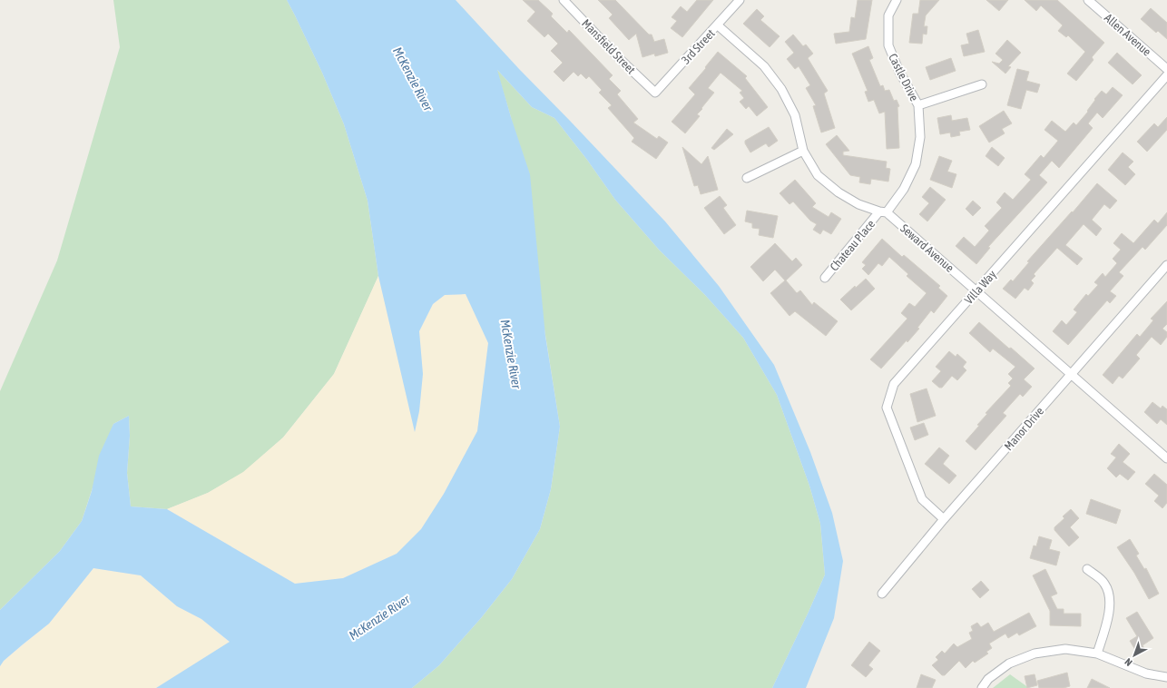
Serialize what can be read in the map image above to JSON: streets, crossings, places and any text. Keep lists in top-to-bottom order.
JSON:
{
  "streets": {
    "street": [
      "Allen Avenue",
      "Mansfield Street",
      "3rd Street",
      "Castle Drive",
      "Chateau Place",
      "Seward Avenue",
      "Villa Way",
      "Manor Drive"
    ]
  },
  "crossings": [
    ["Mansfield Street", "3rd Street"],
    ["3rd Street", "Seward Avenue"],
    ["Castle Drive", "Chateau Place"],
    ["Castle Drive", "Seward Avenue"],
    ["Chateau Place", "Seward Avenue"],
    ["Seward Avenue", "Villa Way"],
    ["Seward Avenue", "Manor Drive"],
    ["Villa Way", "Manor Drive"]
  ],
  "water": ["McKenzie River"],
  "north": "bottom left"
}
